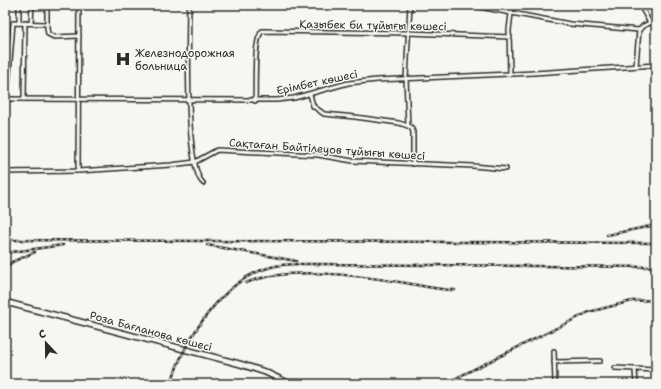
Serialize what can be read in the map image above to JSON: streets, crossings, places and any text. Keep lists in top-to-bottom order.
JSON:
{
  "streets": {
    "street": [
      "Қазыбек би тұйығы көшесі",
      "Ерімбет көшесі",
      "Сақтаған Байтілеуов тұйығы көшесі",
      "Роза Бағланова көшесі"
    ]
  },
  "crossings": [
    ["Қазыбек би тұйығы көшесі", "Ерімбет көшесі"]
  ],
  "places": {
    "hospital": ["Железнодорожная больница"]
  },
  "north": "top"
}
